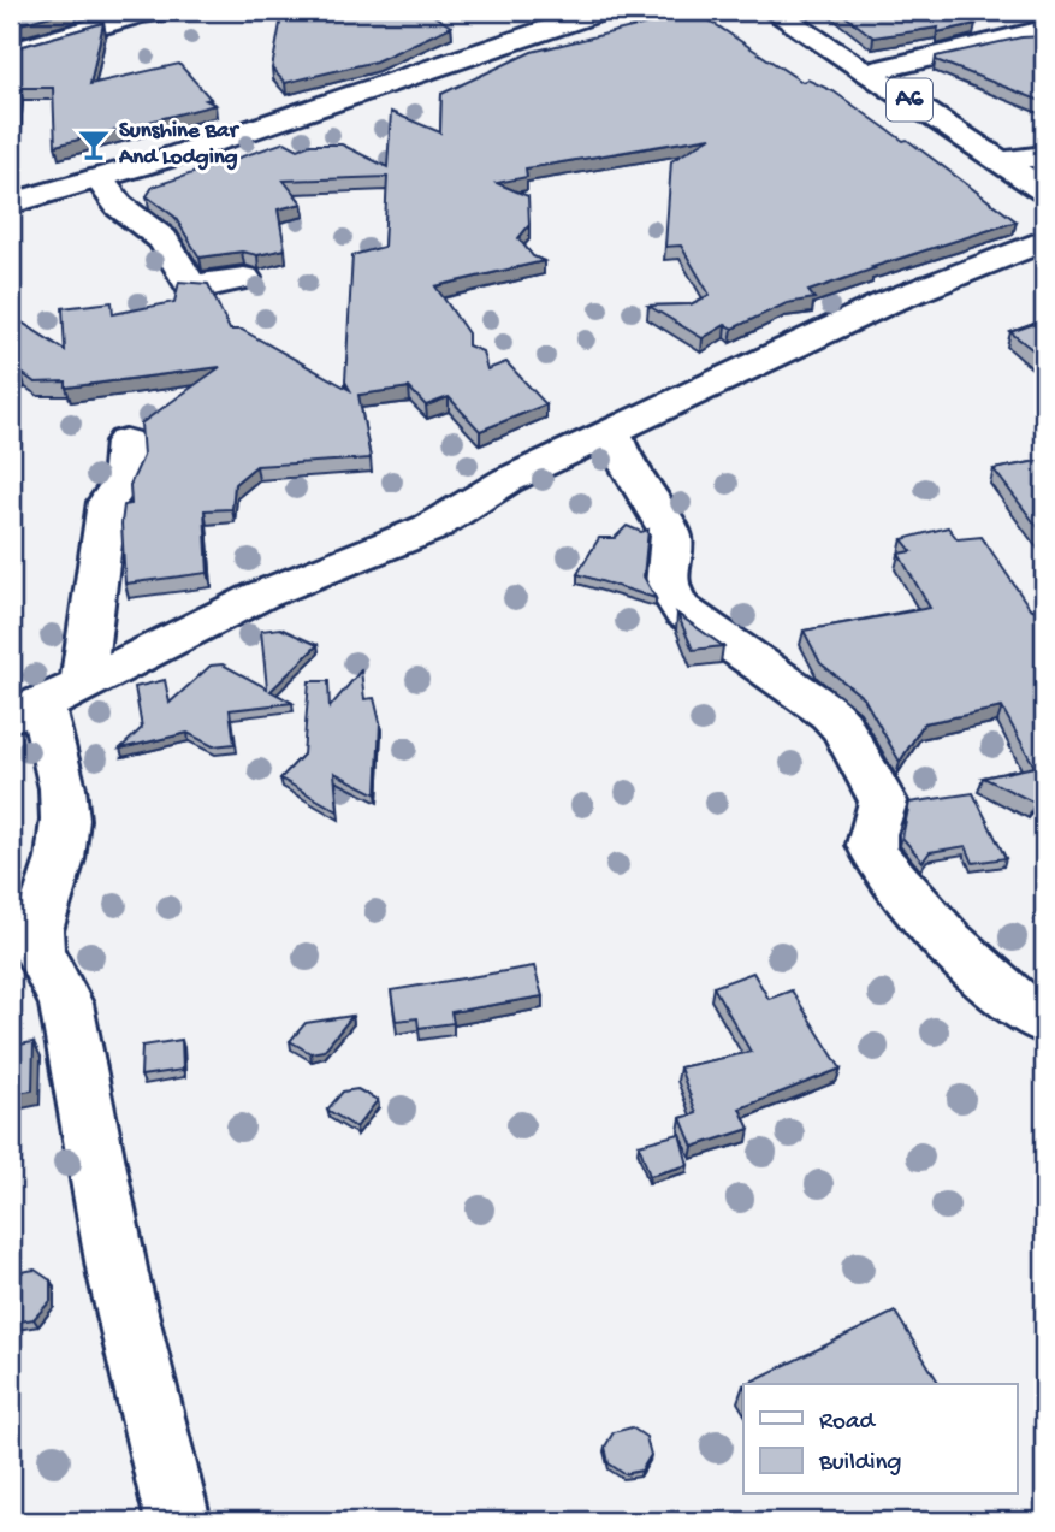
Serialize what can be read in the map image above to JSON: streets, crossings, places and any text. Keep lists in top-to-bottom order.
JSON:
{
  "streets": {
    "street": ["A6"]
  },
  "places": {
    "bar": ["Sunshine Bar And Lodging"]
  },
  "legend": ["Road", "Building"]
}
